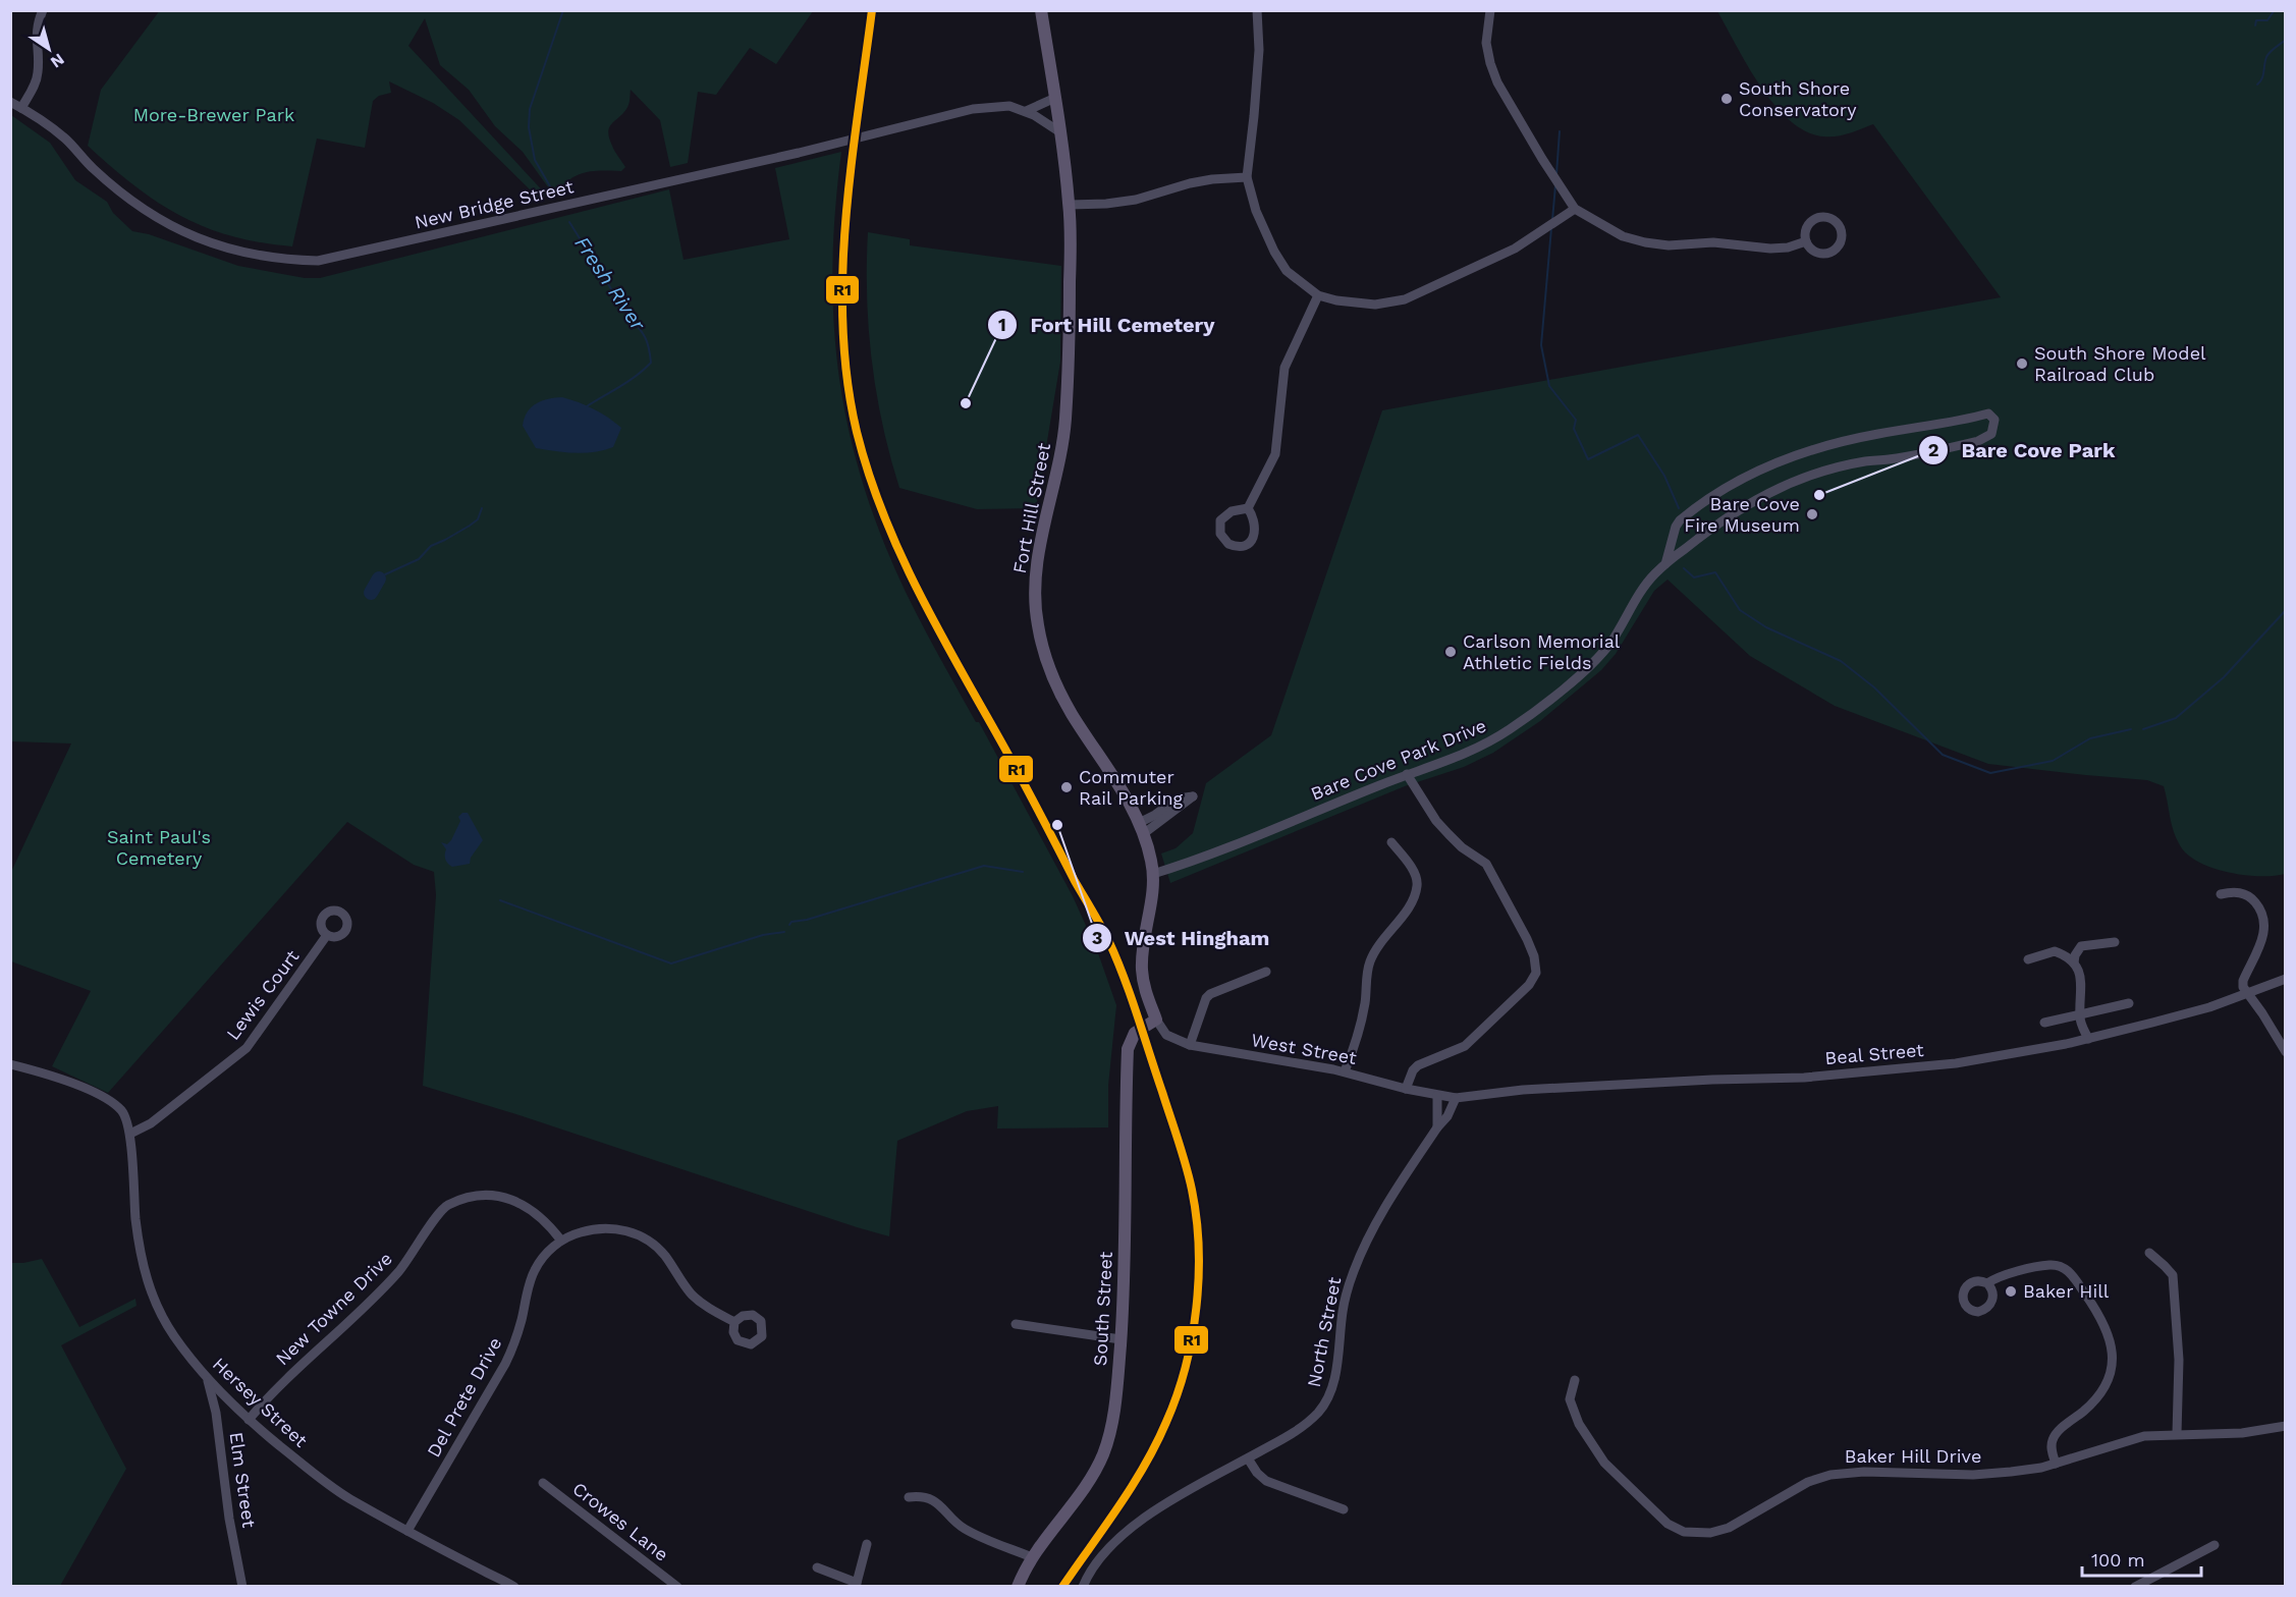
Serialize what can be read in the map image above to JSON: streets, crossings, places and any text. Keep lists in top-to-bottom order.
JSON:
{
  "streets": {
    "main road": ["Fort Hill Street", "South Street"],
    "street": [
      "New Bridge Street",
      "Bare Cove Park Drive",
      "Lewis Court",
      "West Street",
      "Beal Street",
      "New Towne Drive",
      "North Street",
      "Del Prete Drive",
      "Hersey Street",
      "Baker Hill Drive",
      "Elm Street",
      "Crowes Lane"
    ]
  },
  "crossings": [
    ["New Bridge Street", "Fort Hill Street"],
    ["Fort Hill Street", "Bare Cove Park Drive"],
    ["Fort Hill Street", "West Street"],
    ["Fort Hill Street", "South Street"],
    ["Lewis Court", "Hersey Street"],
    ["West Street", "Beal Street"],
    ["West Street", "South Street"],
    ["West Street", "North Street"],
    ["Beal Street", "North Street"],
    ["New Towne Drive", "Del Prete Drive"],
    ["New Towne Drive", "Hersey Street"],
    ["Del Prete Drive", "Hersey Street"],
    ["Hersey Street", "Elm Street"]
  ],
  "water": ["Fresh River"],
  "parks": ["More-Brewer Park", "Saint Paul's Cemetery"],
  "places": [
    "South Shore Conservatory",
    "South Shore Model Railroad Club",
    "Fort Hill Cemetery",
    "Bare Cove Park",
    "Bare Cove Fire Museum",
    "Carlson Memorial Athletic Fields",
    "Commuter Rail Parking",
    "West Hingham",
    "Baker Hill"
  ],
  "lines": ["transit line R1"],
  "scale_bar": "100 m",
  "north": "bottom right"
}
